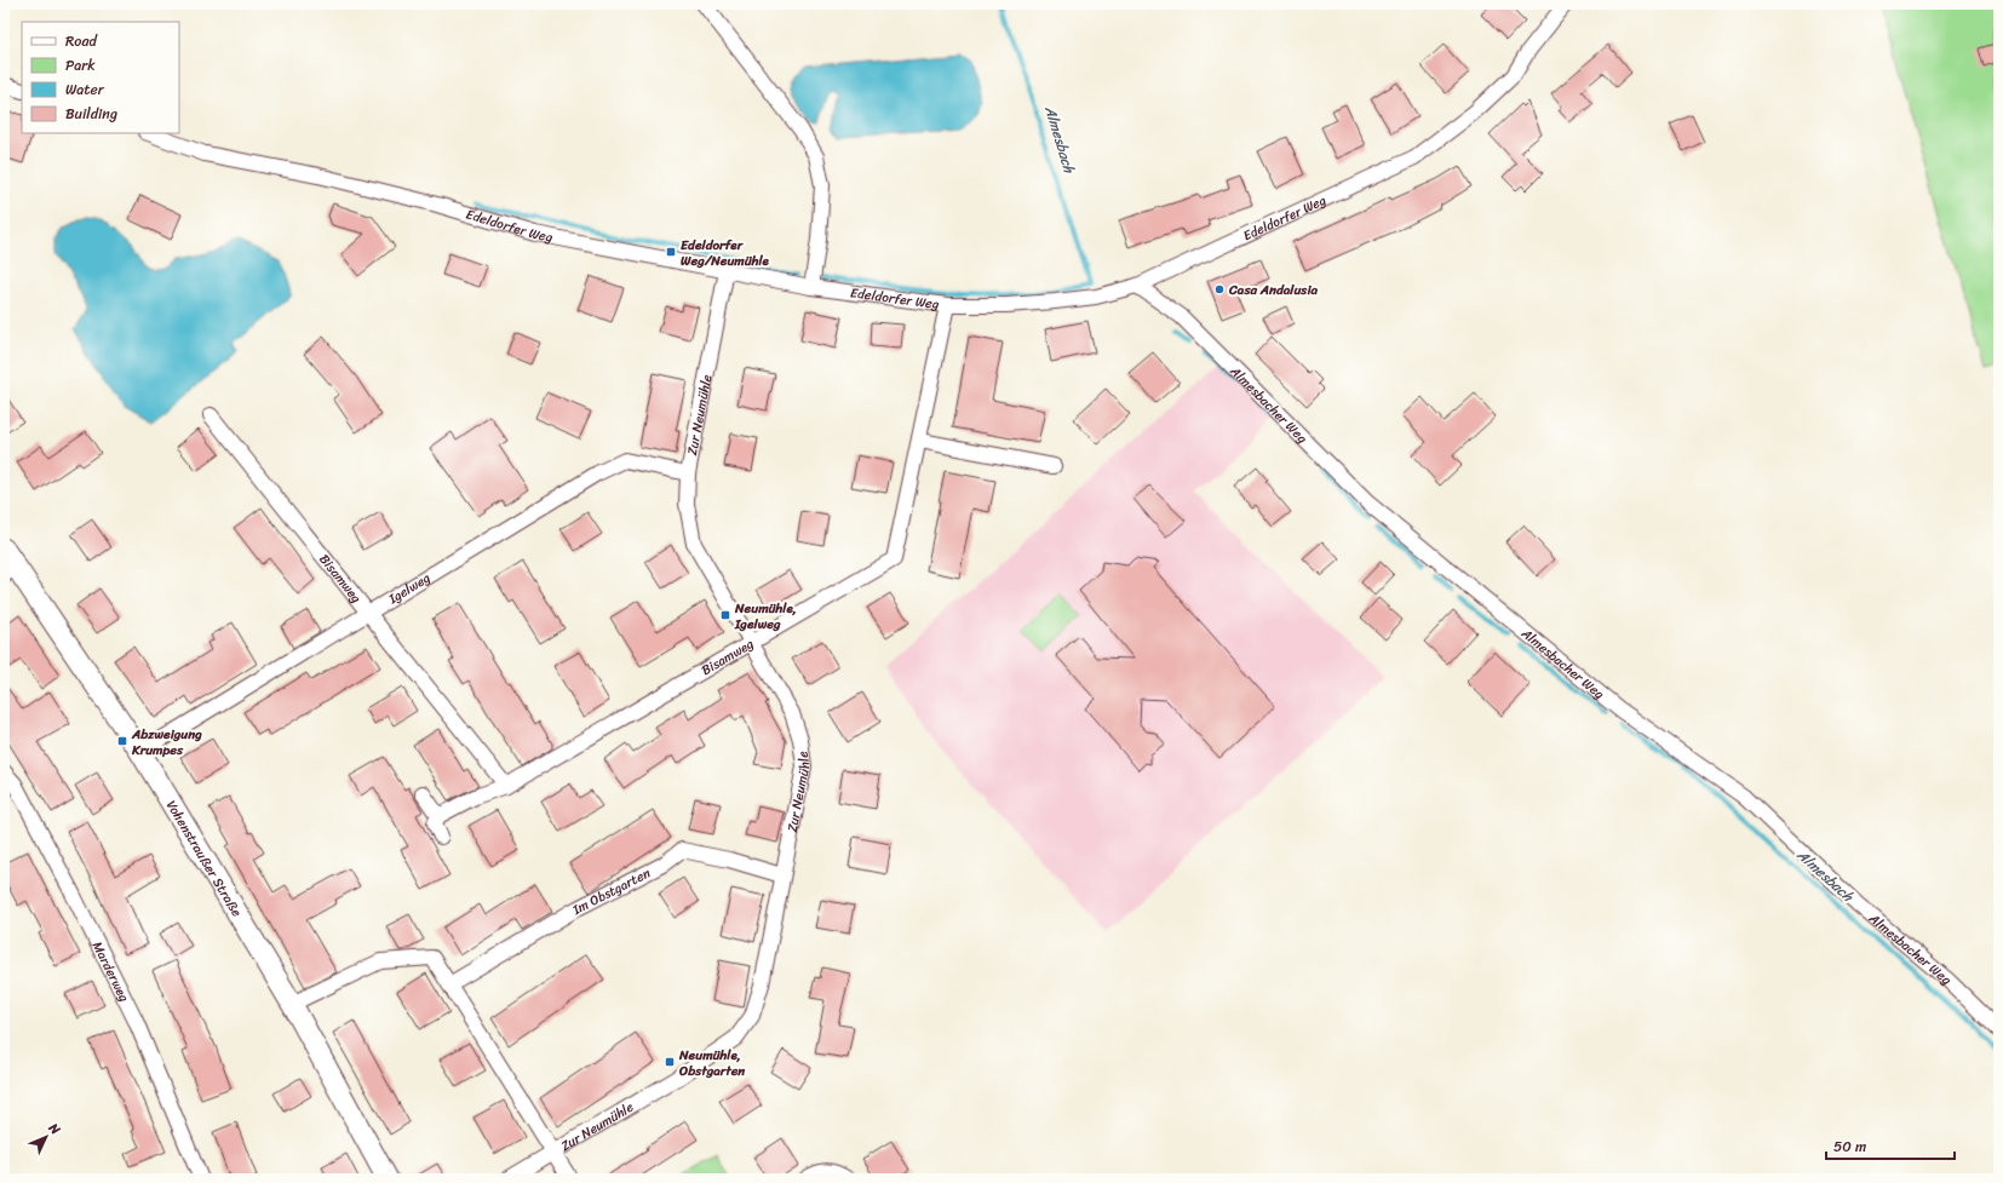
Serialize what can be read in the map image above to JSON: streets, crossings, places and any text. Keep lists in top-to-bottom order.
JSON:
{
  "streets": {
    "main road": ["Vohenstraußer Straße"],
    "street": [
      "Edeldorfer Weg",
      "Almesbacher Weg",
      "Zur Neumühle",
      "Bisamweg",
      "Igelweg",
      "Im Obstgarten",
      "Marderweg"
    ]
  },
  "crossings": [
    ["Edeldorfer Weg", "Almesbacher Weg"],
    ["Edeldorfer Weg", "Zur Neumühle"],
    ["Edeldorfer Weg", "Bisamweg"],
    ["Zur Neumühle", "Bisamweg"],
    ["Zur Neumühle", "Igelweg"],
    ["Zur Neumühle", "Im Obstgarten"],
    ["Bisamweg", "Igelweg"],
    ["Igelweg", "Vohenstraußer Straße"]
  ],
  "water": ["Almesbach"],
  "places": {
    "transit": [
      "Edeldorfer Weg/Neumühle",
      "Neumühle, Igelweg",
      "Abzweigung Krumpes",
      "Neumühle, Obstgarten"
    ],
    "other": ["Casa Andalusia"]
  },
  "legend": [
    "Road",
    "Park",
    "Water",
    "Building"
  ],
  "scale_bar": "50 m",
  "north": "top right"
}
